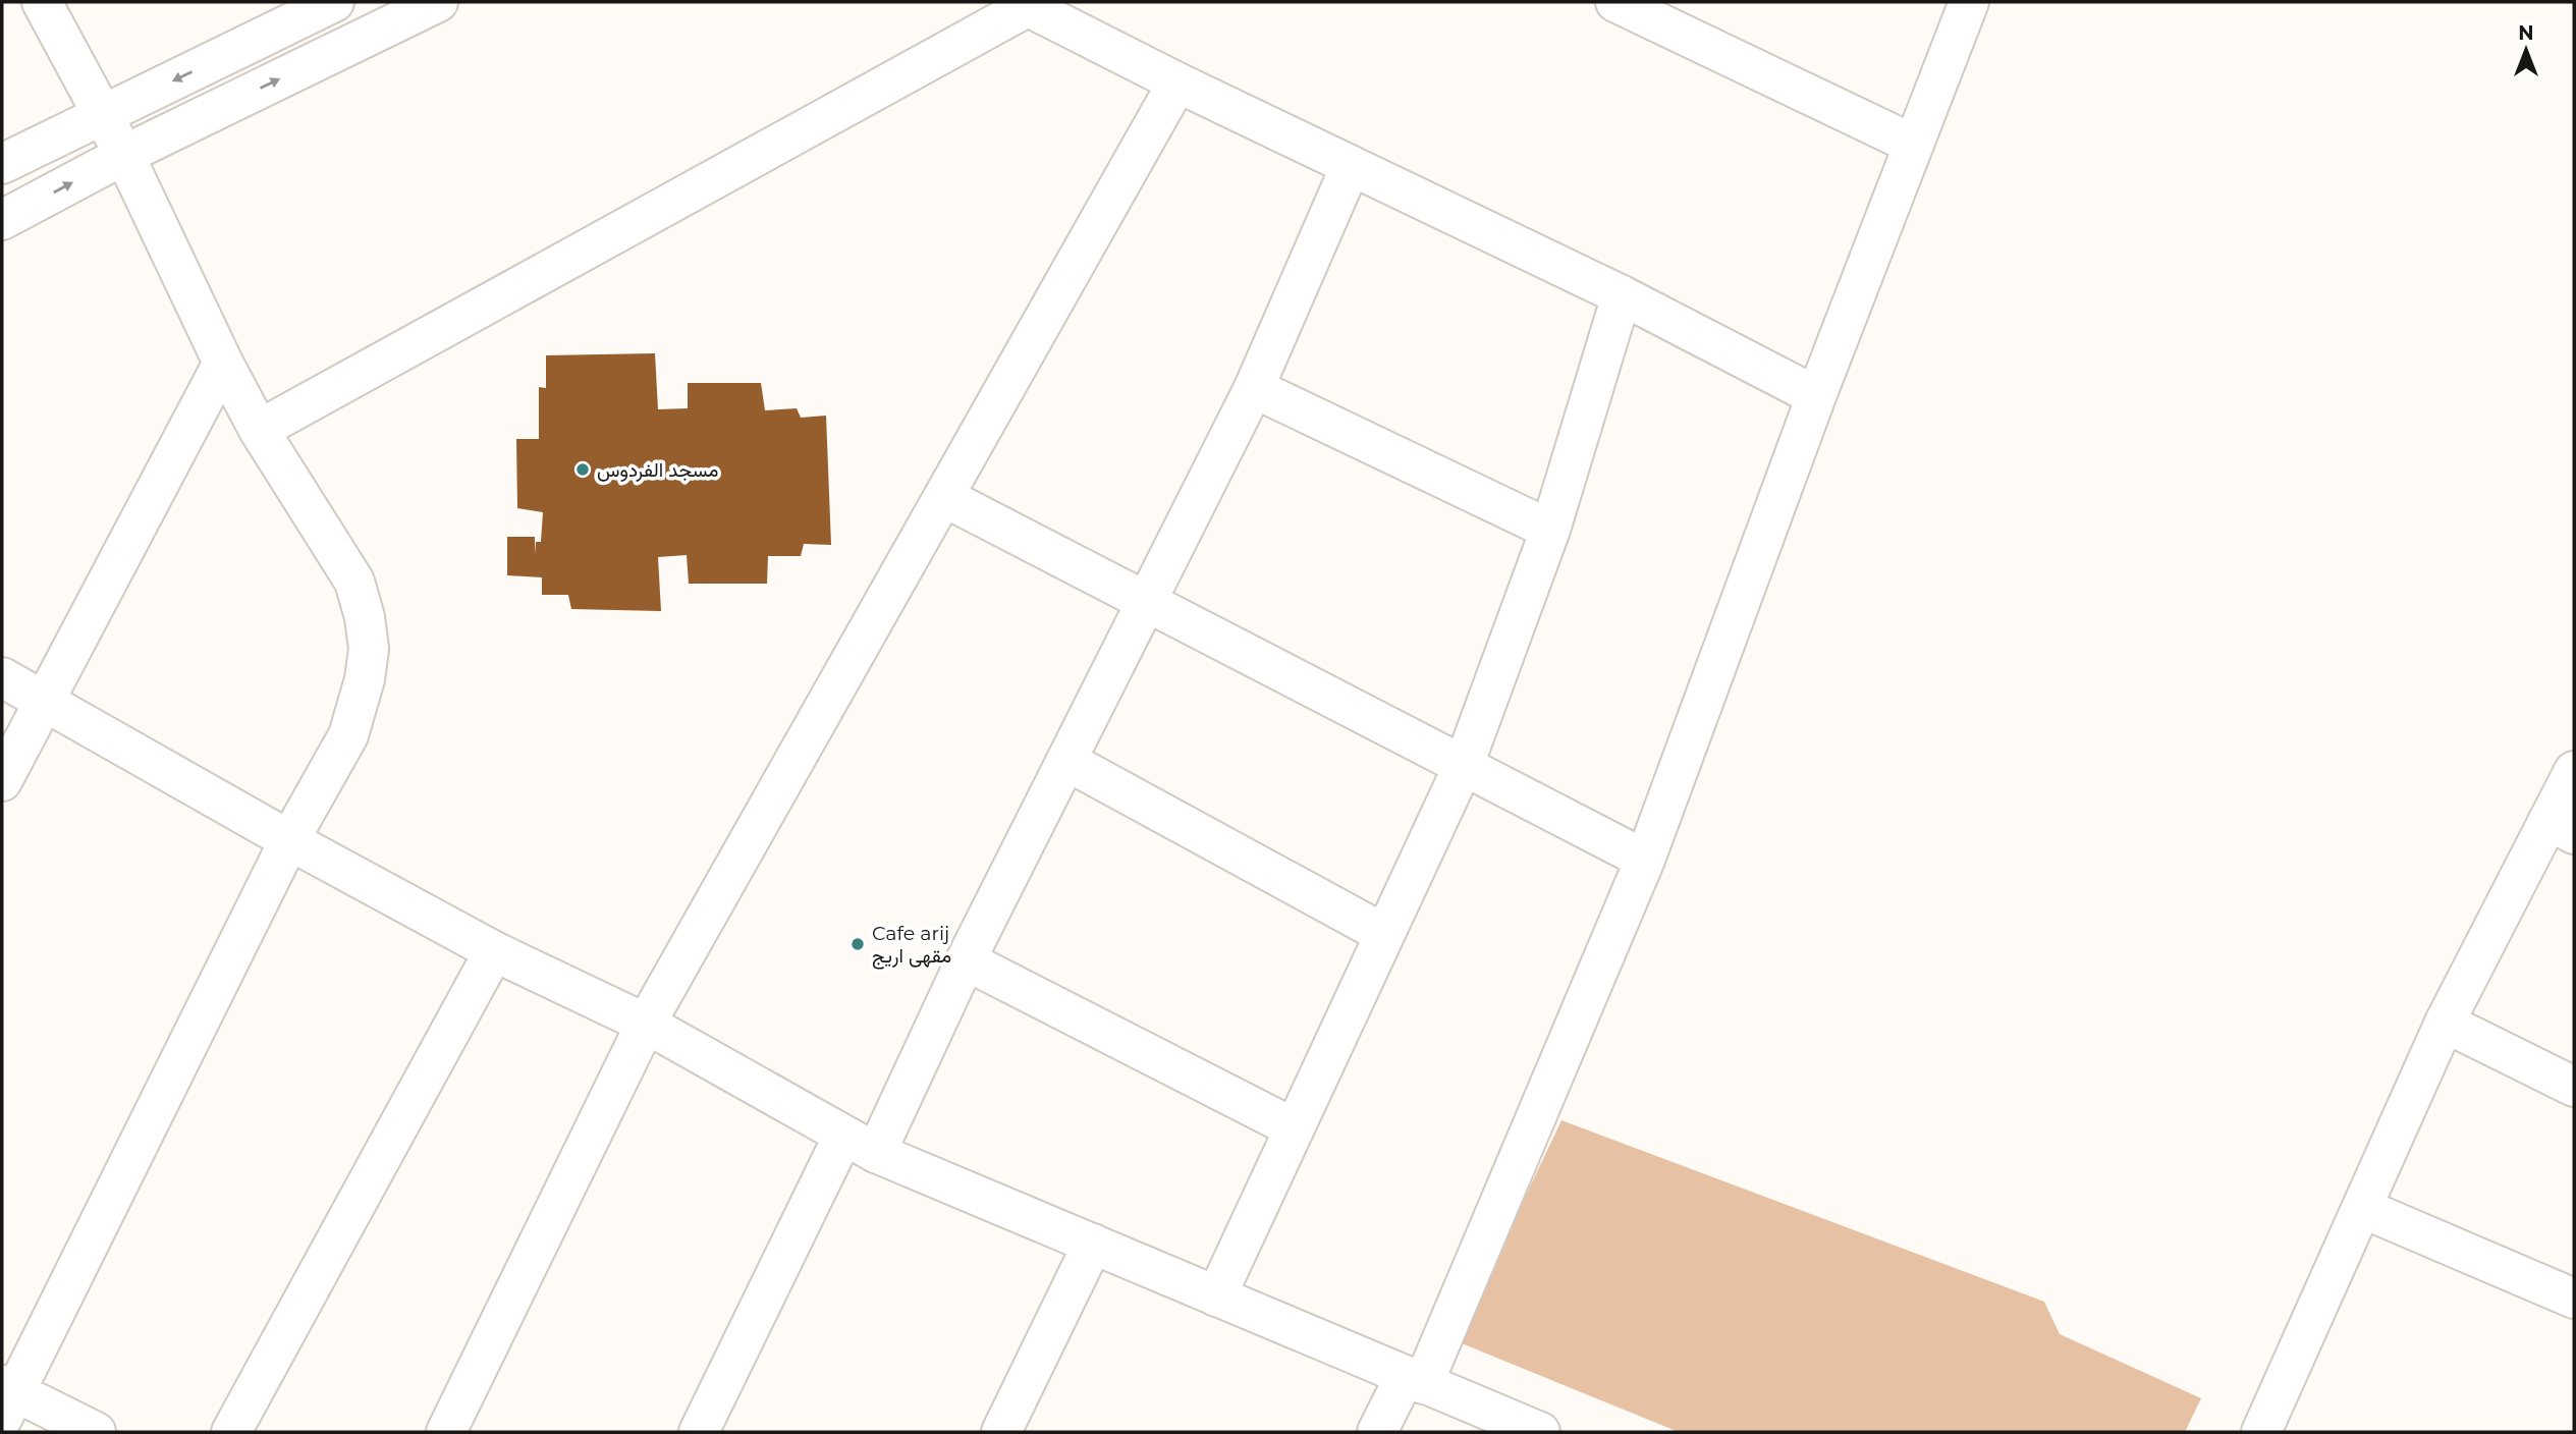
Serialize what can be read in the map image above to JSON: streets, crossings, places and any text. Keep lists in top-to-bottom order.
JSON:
{
  "places": ["مسجد الفردوس", "Cafe arij مقهى اريج"],
  "north": "top"
}
